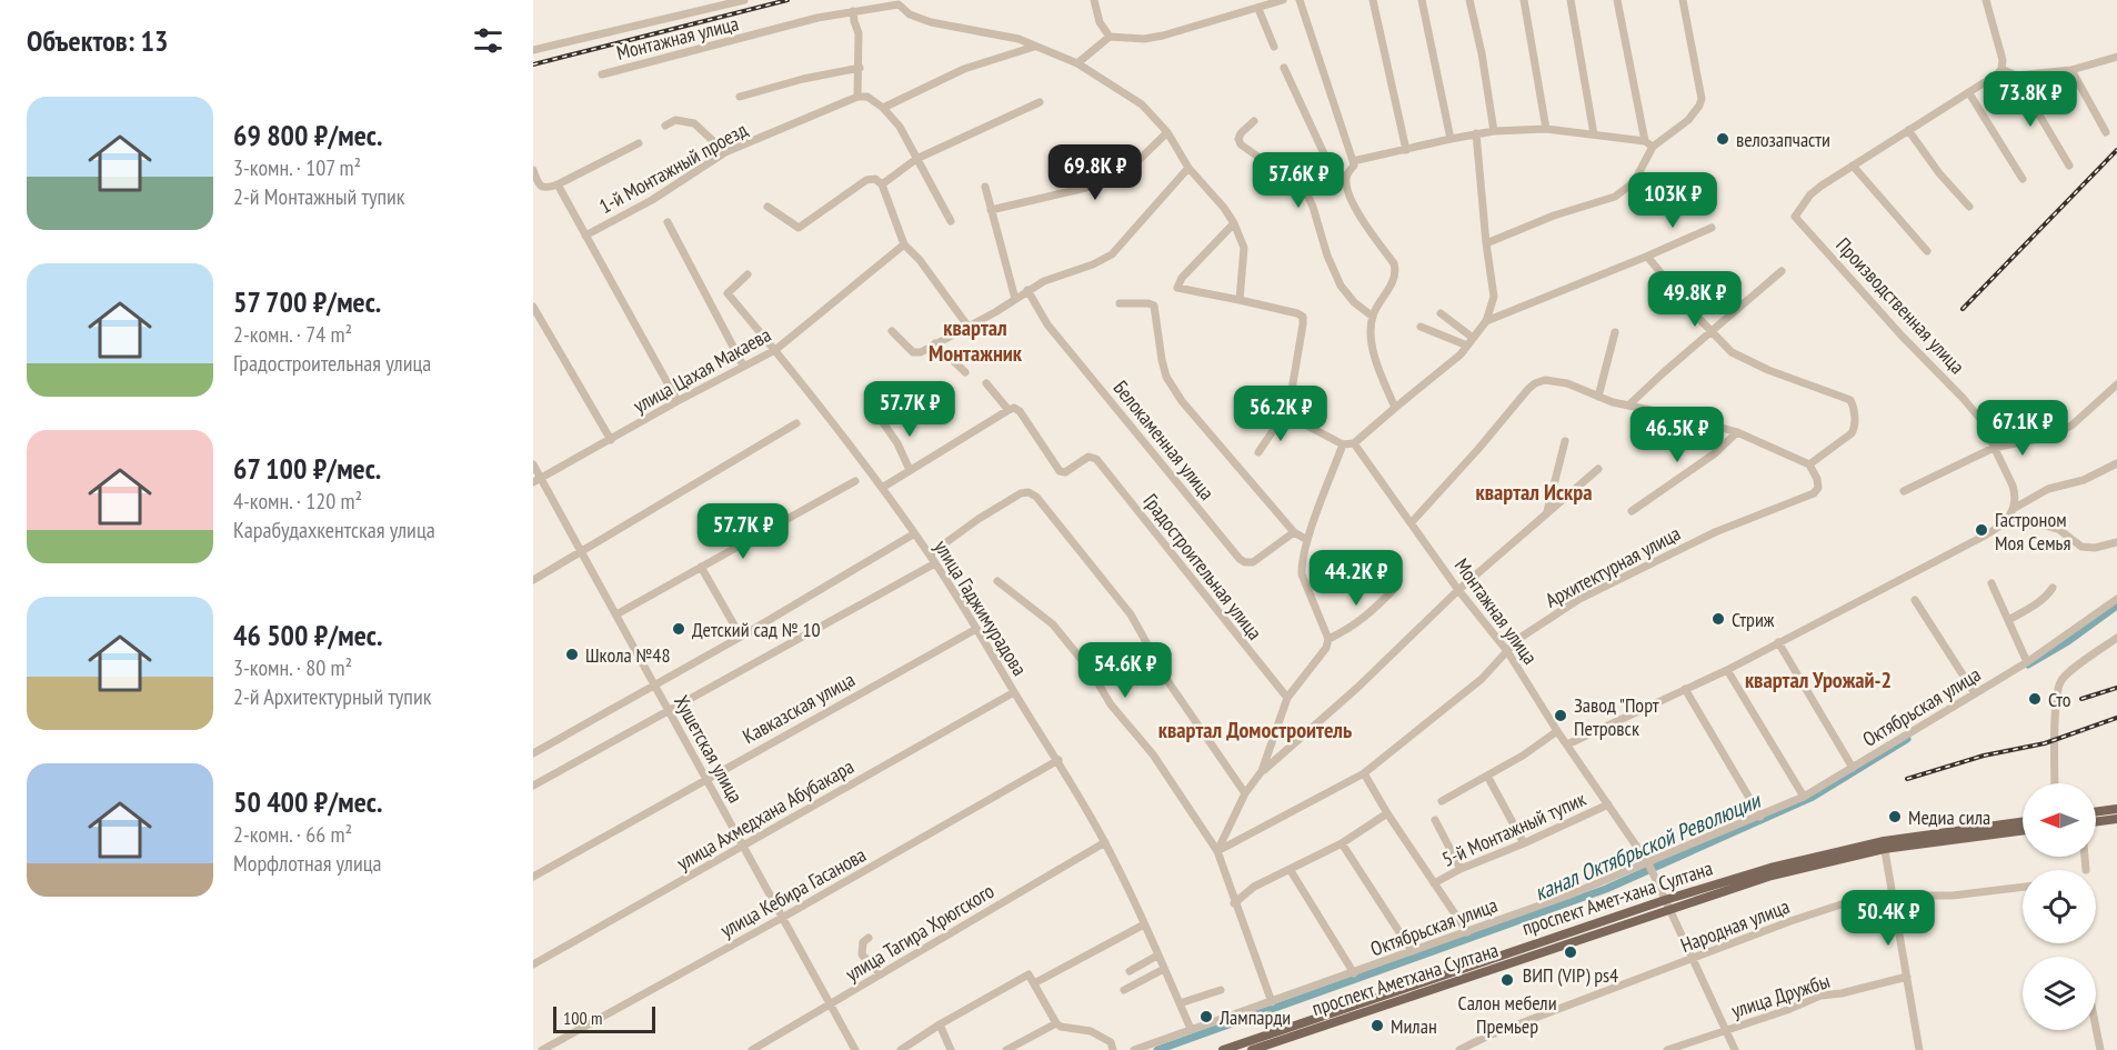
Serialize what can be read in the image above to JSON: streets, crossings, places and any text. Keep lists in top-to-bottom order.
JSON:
{
  "streets": {
    "main road": ["проспект Амет-хана Султана"],
    "street": [
      "Монтажная улица",
      "1-й Монтажный проезд",
      "Производственная улица",
      "улица Цахая Макаева",
      "Белокаменная улица",
      "Градостроительная улица",
      "Архитектурная улица",
      "улица Гаджимурадова",
      "Октябрьская улица",
      "Кавказская улица",
      "Хушетская улица",
      "улица Ахмедхана Абубакара",
      "5-й Монтажный тупик",
      "улица Кебира Гасанова",
      "Народная улица",
      "улица Тагира Хрюгского",
      "улица Дружбы"
    ]
  },
  "crossings": [
    ["Монтажная улица", "Архитектурная улица"],
    ["Монтажная улица", "Октябрьская улица"],
    ["Монтажная улица", "5-й Монтажный тупик"],
    ["Монтажная улица", "проспект Амет-хана Султана"],
    ["Монтажная улица", "Народная улица"],
    ["Монтажная улица", "улица Дружбы"],
    ["улица Цахая Макаева", "улица Гаджимурадова"],
    ["улица Цахая Макаева", "Хушетская улица"],
    ["улица Гаджимурадова", "Октябрьская улица"],
    ["улица Гаджимурадова", "Кавказская улица"],
    ["улица Гаджимурадова", "улица Ахмедхана Абубакара"],
    ["улица Гаджимурадова", "улица Кебира Гасанова"],
    ["улица Гаджимурадова", "улица Тагира Хрюгского"],
    ["Кавказская улица", "Хушетская улица"],
    ["Хушетская улица", "улица Ахмедхана Абубакара"],
    ["Хушетская улица", "улица Кебира Гасанова"],
    ["Хушетская улица", "улица Тагира Хрюгского"]
  ],
  "districts": [
    "квартал Монтажник",
    "квартал Искра",
    "квартал Урожай-2",
    "квартал Домостроитель"
  ],
  "water": ["канал Октябрьской Революции"],
  "places": [
    "велозапчасти",
    "Гастроном Моя Семья",
    "Стриж",
    "Детский сад № 10",
    "Школа №48",
    "Сто",
    "Завод \"Порт Петровск",
    "Медиа сила",
    "ВИП (VIP) ps4",
    "Салон мебели Премьер",
    "Лампарди",
    "Милан"
  ],
  "scale_bar": "100 m",
  "north": "left",
  "page": {
    "heading": "Объектов: 13",
    "price": [
      "73.8K ₽",
      "69.8K ₽",
      "57.6K ₽",
      "103K ₽",
      "49.8K ₽",
      "57.7K ₽",
      "56.2K ₽",
      "67.1K ₽",
      "46.5K ₽",
      "57.7K ₽",
      "44.2K ₽",
      "54.6K ₽",
      "50.4K ₽"
    ],
    "list": [
      {
        "name": "69 800 ₽/мес.",
        "note": "3-комн. · 107 m² · 2-й Монтажный тупик"
      },
      {
        "name": "57 700 ₽/мес.",
        "note": "2-комн. · 74 m² · Градостроительная улица"
      },
      {
        "name": "67 100 ₽/мес.",
        "note": "4-комн. · 120 m² · Карабудахкентская улица"
      },
      {
        "name": "46 500 ₽/мес.",
        "note": "3-комн. · 80 m² · 2-й Архитектурный тупик"
      },
      {
        "name": "50 400 ₽/мес.",
        "note": "2-комн. · 66 m² · Морфлотная улица"
      }
    ],
    "scale": "100 m"
  }
}
